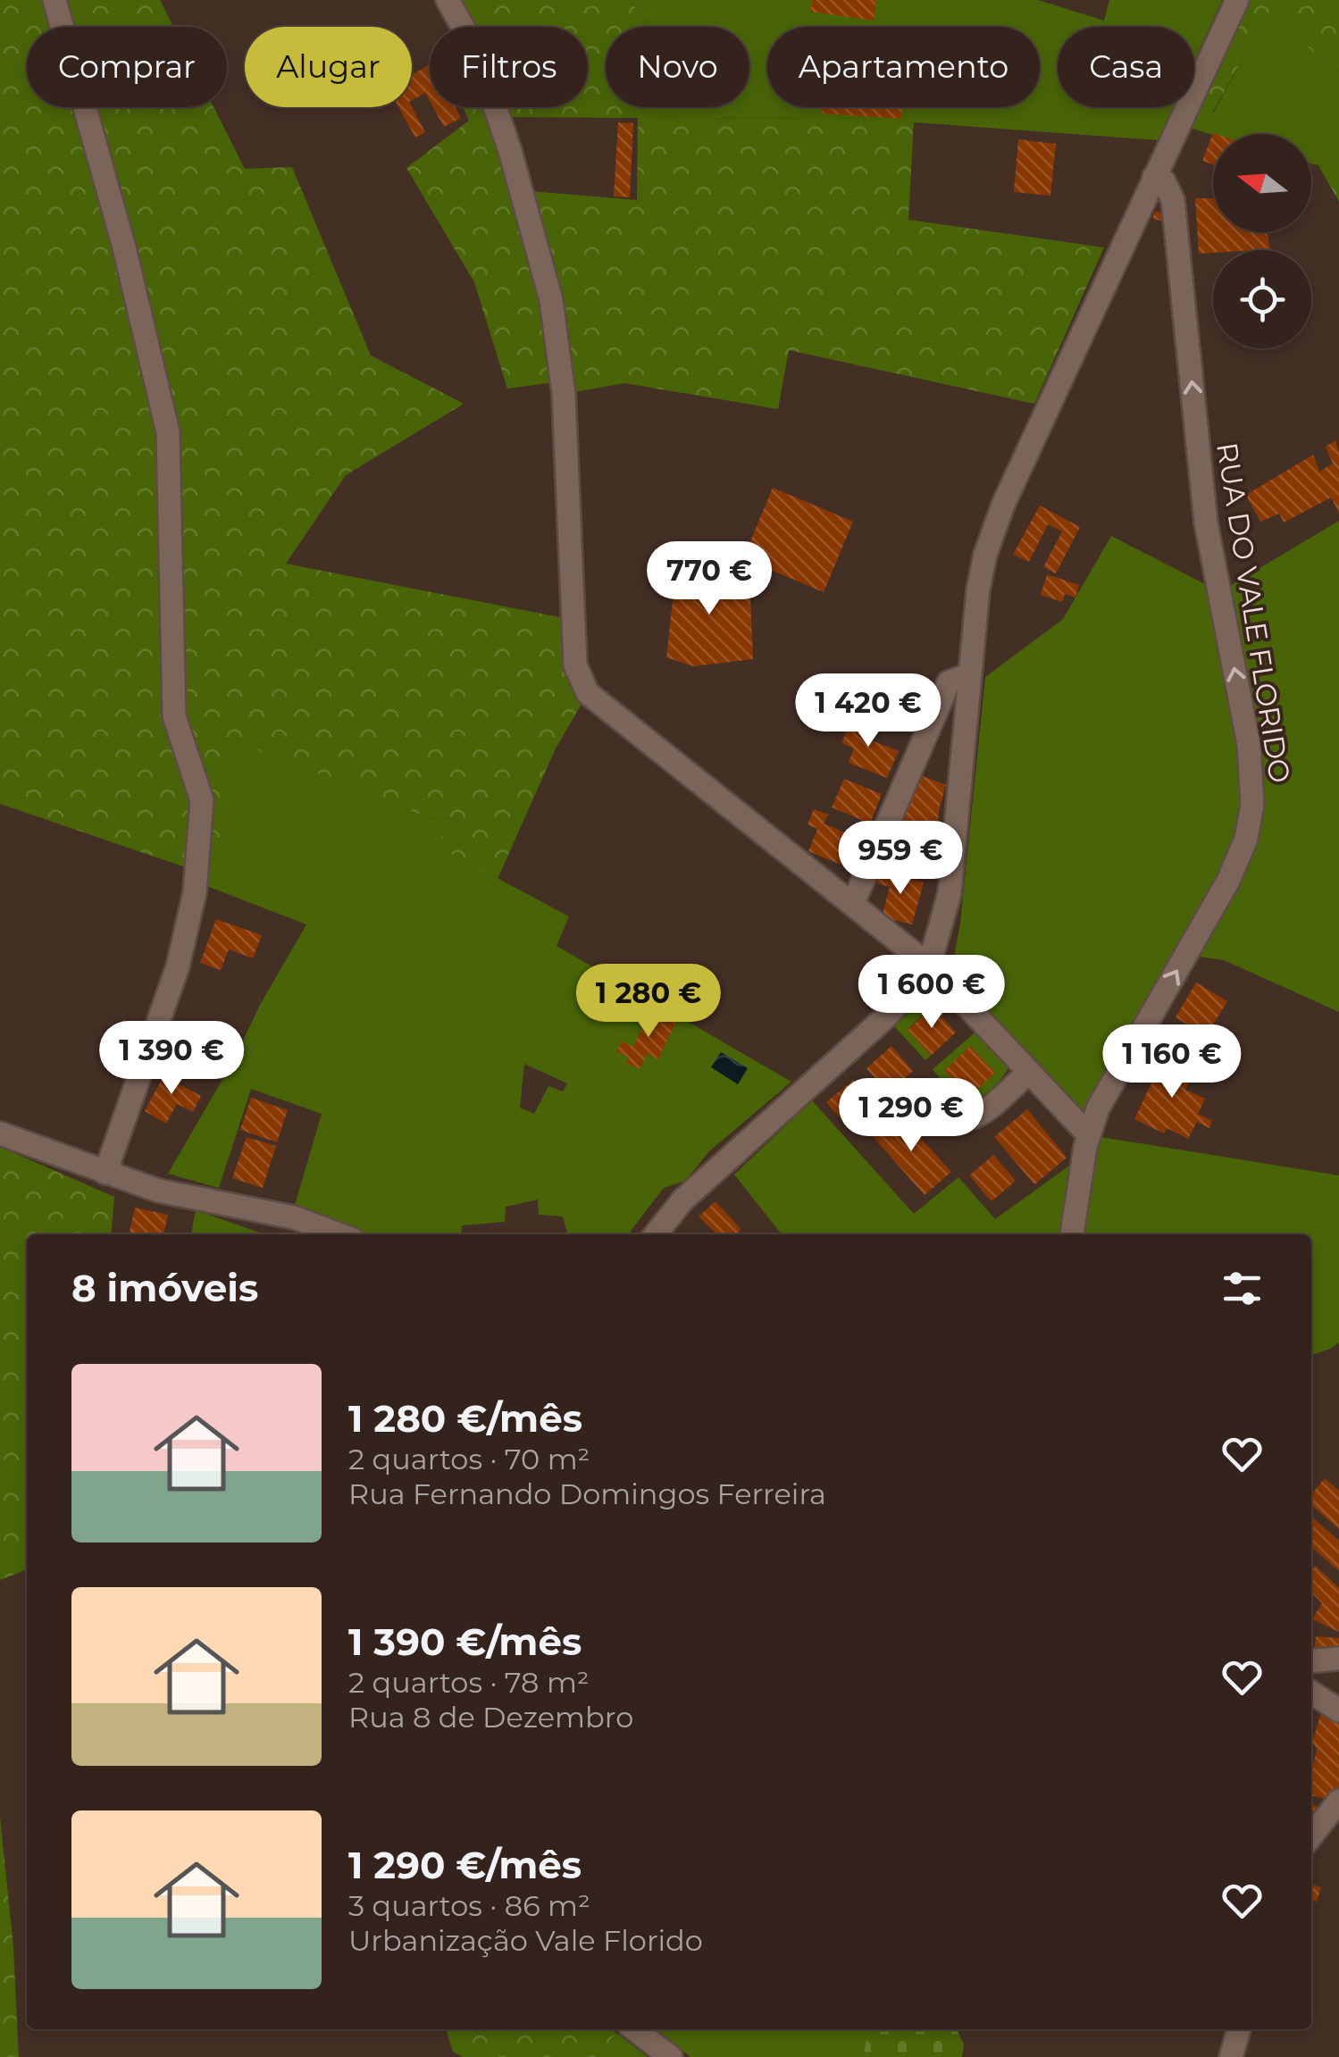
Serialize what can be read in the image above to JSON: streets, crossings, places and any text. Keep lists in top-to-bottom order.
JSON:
{
  "streets": {
    "street": ["RUA DO VALE FLORIDO"]
  },
  "north": "left",
  "page": {
    "chip": [
      "Comprar",
      "Alugar",
      "Filtros",
      "Novo",
      "Apartamento",
      "Casa"
    ],
    "price": [
      "770 €",
      "1 420 €",
      "959 €",
      "1 600 €",
      "1 280 €",
      "1 390 €",
      "1 160 €",
      "1 290 €"
    ],
    "heading": "8 imóveis",
    "list": [
      {
        "name": "1 280 €/mês",
        "note": "2 quartos · 70 m² · Rua Fernando Domingos Ferreira"
      },
      {
        "name": "1 390 €/mês",
        "note": "2 quartos · 78 m² · Rua 8 de Dezembro"
      },
      {
        "name": "1 290 €/mês",
        "note": "3 quartos · 86 m² · Urbanização Vale Florido"
      }
    ]
  }
}
